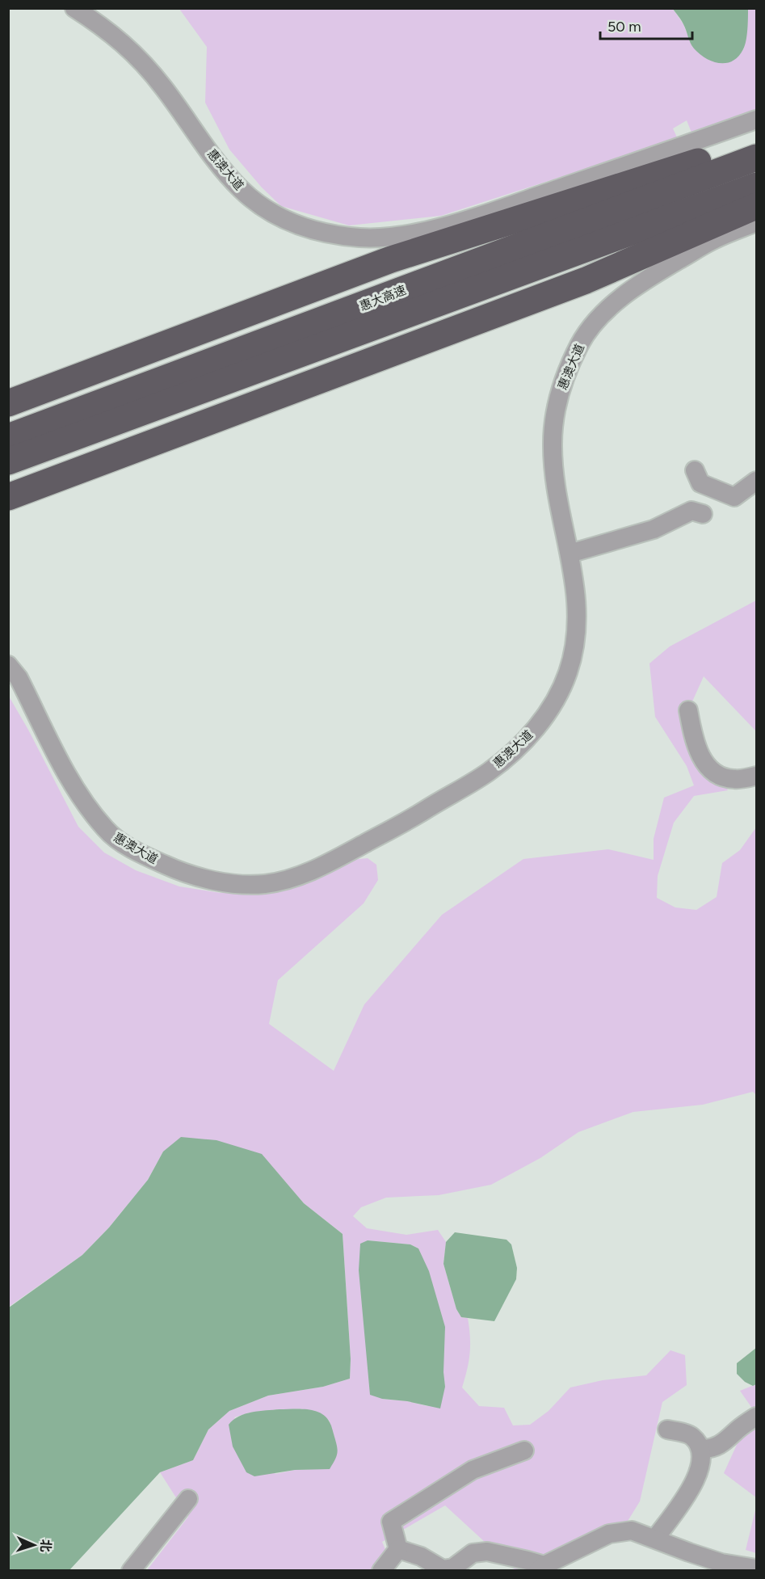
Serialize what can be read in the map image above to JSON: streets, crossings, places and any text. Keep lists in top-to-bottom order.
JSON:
{
  "streets": {
    "highway": ["惠大高速"],
    "street": ["惠澳大道"]
  },
  "scale_bar": "50 m",
  "north": "right"
}
